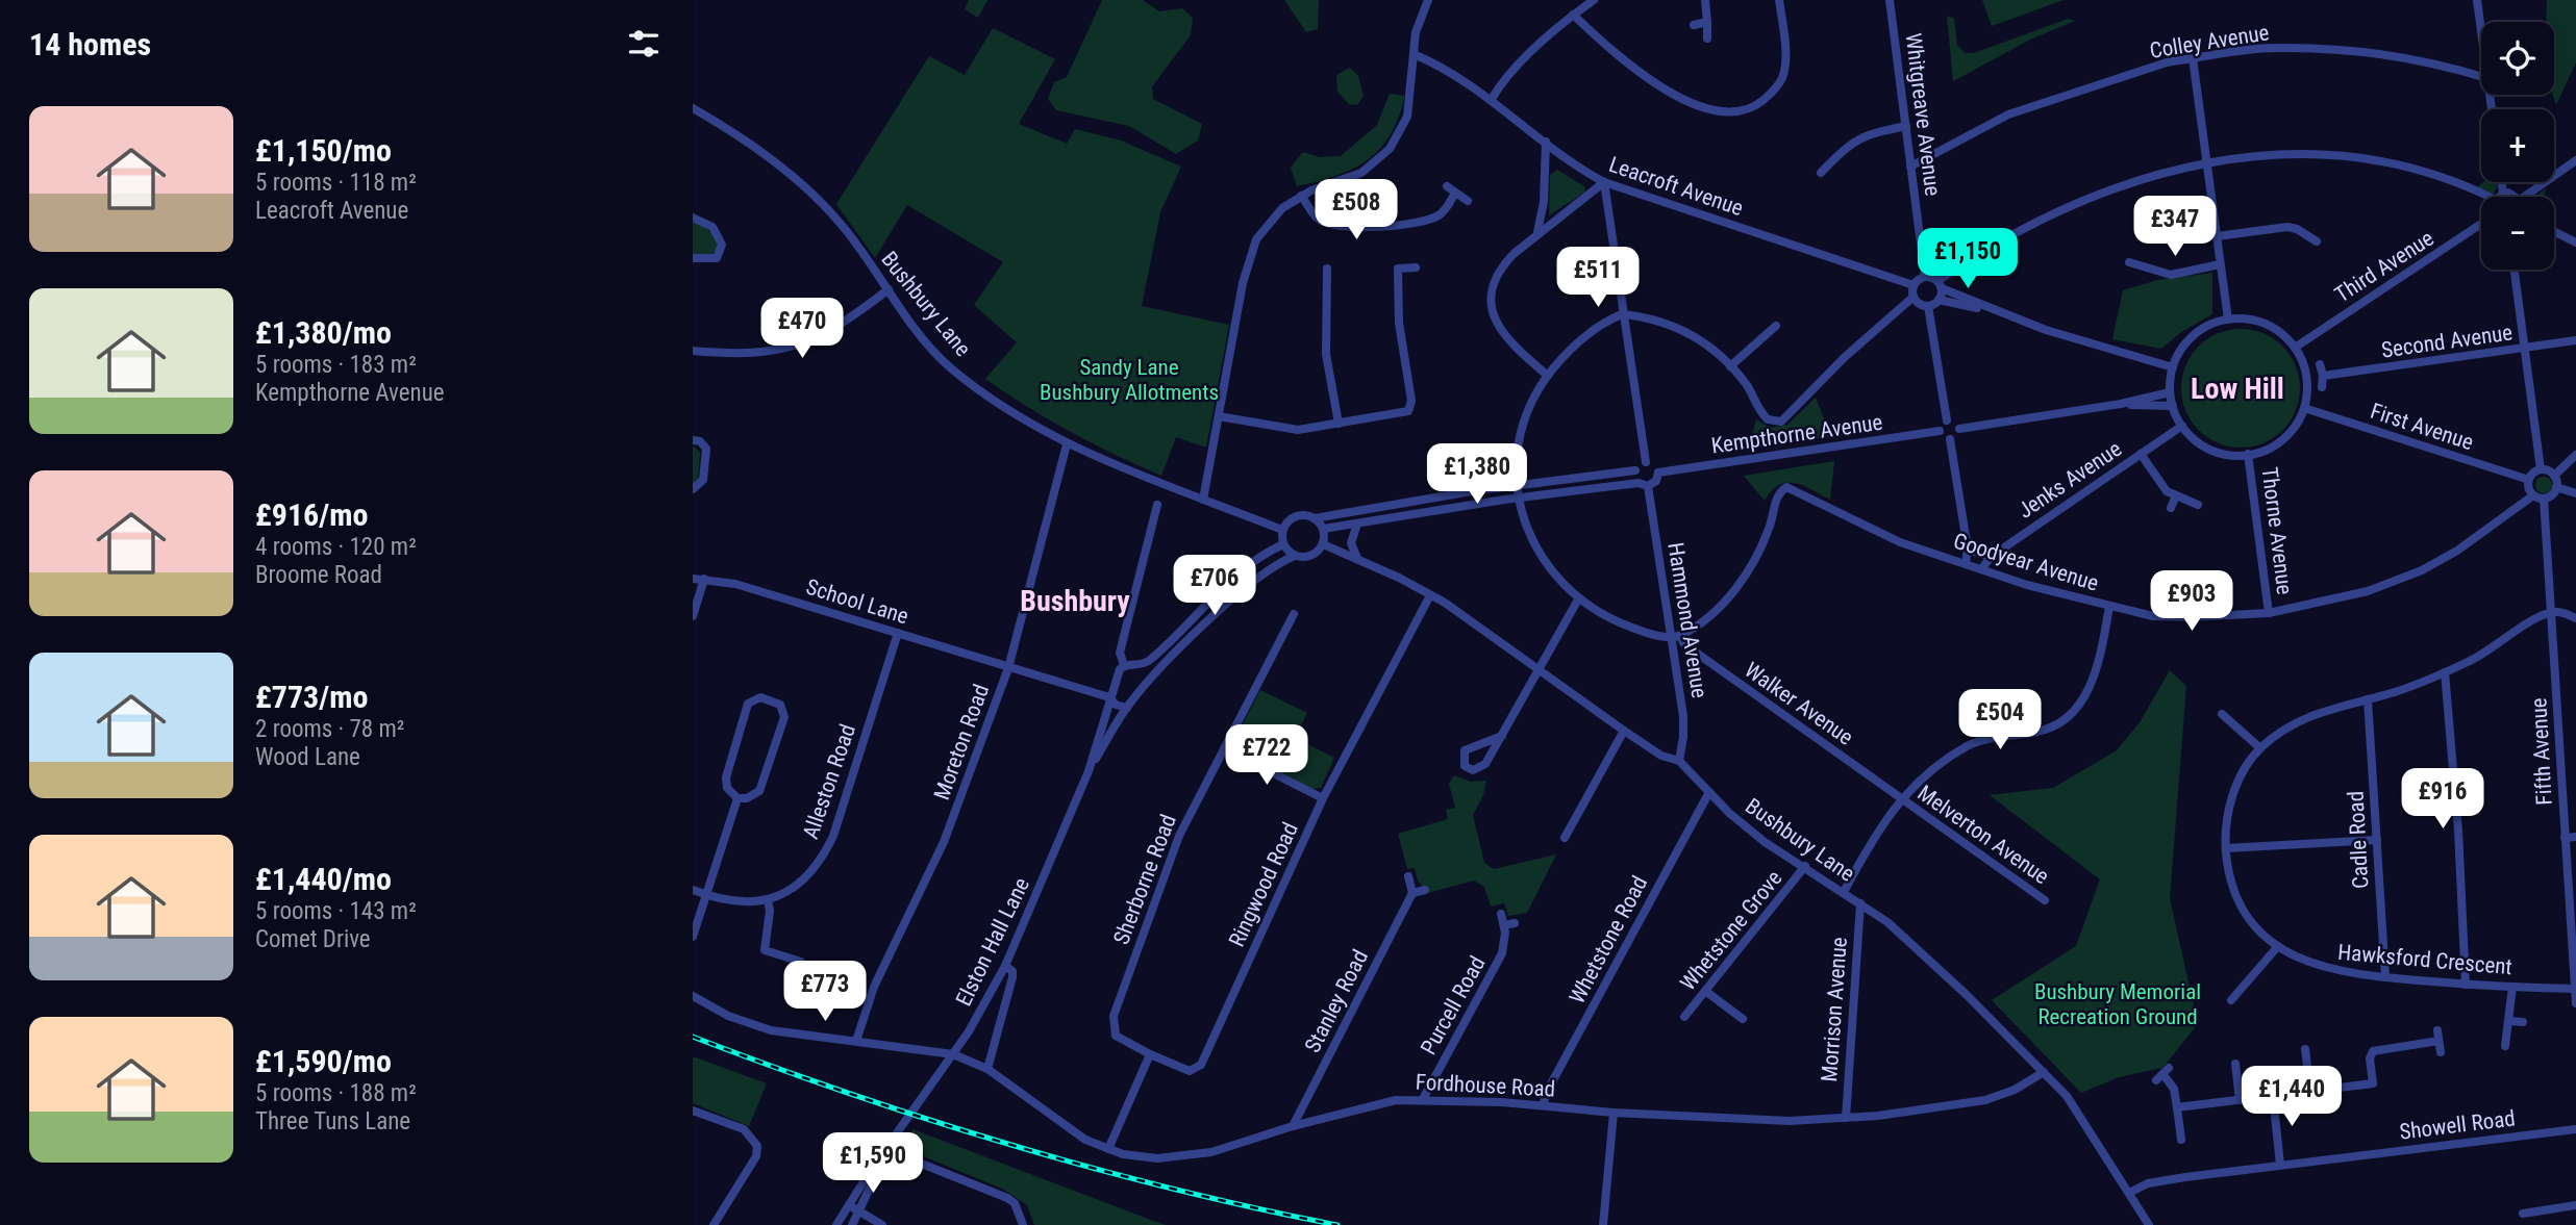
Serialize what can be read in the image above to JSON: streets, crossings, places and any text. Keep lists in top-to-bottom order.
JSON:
{
  "streets": {
    "street": [
      "Colley Avenue",
      "Whitgreave Avenue",
      "Leacroft Avenue",
      "Third Avenue",
      "Bushbury Lane",
      "Second Avenue",
      "First Avenue",
      "Kempthorne Avenue",
      "Jenks Avenue",
      "Thorne Avenue",
      "Goodyear Avenue",
      "School Lane",
      "Hammond Avenue",
      "Walker Avenue",
      "Moreton Road",
      "Fifth Avenue",
      "Alleston Road",
      "Melverton Avenue",
      "Cadle Road",
      "Sherborne Road",
      "Ringwood Road",
      "Whetstone Grove",
      "Whetstone Road",
      "Elston Hall Lane",
      "Hawksford Crescent",
      "Stanley Road",
      "Purcell Road",
      "Morrison Avenue",
      "Fordhouse Road",
      "Showell Road"
    ]
  },
  "crossings": [
    ["Colley Avenue", "Whitgreave Avenue"],
    ["Whitgreave Avenue", "Leacroft Avenue"],
    ["Third Avenue", "First Avenue"],
    ["Third Avenue", "Jenks Avenue"],
    ["Third Avenue", "Thorne Avenue"],
    ["Bushbury Lane", "Hammond Avenue"],
    ["Bushbury Lane", "Moreton Road"],
    ["Bushbury Lane", "Ringwood Road"],
    ["Bushbury Lane", "Whetstone Grove"],
    ["Bushbury Lane", "Whetstone Road"],
    ["Bushbury Lane", "Elston Hall Lane"],
    ["Bushbury Lane", "Morrison Avenue"],
    ["Bushbury Lane", "Fordhouse Road"],
    ["Bushbury Lane", "Showell Road"],
    ["First Avenue", "Jenks Avenue"],
    ["First Avenue", "Thorne Avenue"],
    ["First Avenue", "Goodyear Avenue"],
    ["First Avenue", "Fifth Avenue"],
    ["Kempthorne Avenue", "Hammond Avenue"],
    ["Jenks Avenue", "Thorne Avenue"],
    ["Jenks Avenue", "Goodyear Avenue"],
    ["Thorne Avenue", "Goodyear Avenue"],
    ["Goodyear Avenue", "Hammond Avenue"],
    ["Goodyear Avenue", "Walker Avenue"],
    ["Goodyear Avenue", "Fifth Avenue"],
    ["School Lane", "Moreton Road"],
    ["School Lane", "Alleston Road"],
    ["School Lane", "Elston Hall Lane"],
    ["Hammond Avenue", "Walker Avenue"],
    ["Walker Avenue", "Melverton Avenue"],
    ["Moreton Road", "Fordhouse Road"],
    ["Fifth Avenue", "Hawksford Crescent"],
    ["Cadle Road", "Hawksford Crescent"],
    ["Sherborne Road", "Ringwood Road"],
    ["Whetstone Road", "Fordhouse Road"],
    ["Elston Hall Lane", "Fordhouse Road"],
    ["Stanley Road", "Fordhouse Road"],
    ["Purcell Road", "Fordhouse Road"],
    ["Morrison Avenue", "Fordhouse Road"]
  ],
  "districts": ["Low Hill", "Bushbury"],
  "parks": ["Sandy Lane Bushbury Allotments", "Bushbury Memorial Recreation Ground"],
  "page": {
    "heading": "14 homes",
    "map_buttons": ["+", "−"],
    "list": [
      {
        "name": "£1,150/mo",
        "note": "5 rooms · 118 m² · Leacroft Avenue"
      },
      {
        "name": "£1,380/mo",
        "note": "5 rooms · 183 m² · Kempthorne Avenue"
      },
      {
        "name": "£916/mo",
        "note": "4 rooms · 120 m² · Broome Road"
      },
      {
        "name": "£773/mo",
        "note": "2 rooms · 78 m² · Wood Lane"
      },
      {
        "name": "£1,440/mo",
        "note": "5 rooms · 143 m² · Comet Drive"
      },
      {
        "name": "£1,590/mo",
        "note": "5 rooms · 188 m² · Three Tuns Lane"
      }
    ],
    "price": [
      "£508",
      "£347",
      "£1,150",
      "£511",
      "£470",
      "£1,380",
      "£706",
      "£903",
      "£504",
      "£722",
      "£916",
      "£773",
      "£1,440",
      "£1,590"
    ]
  }
}
